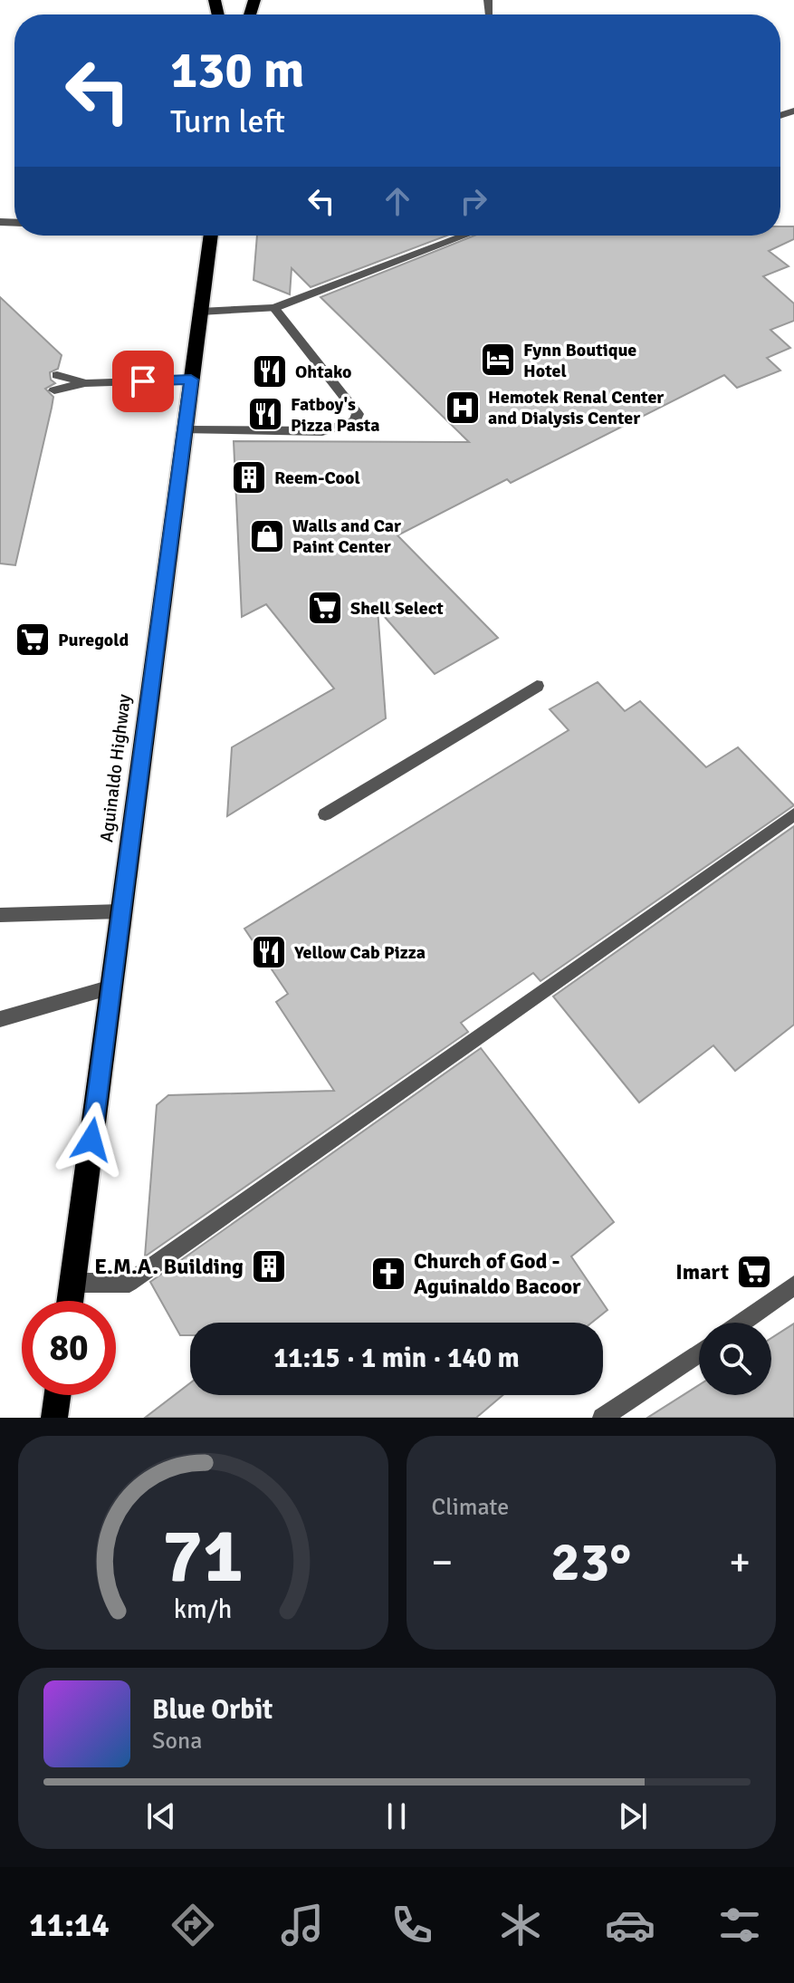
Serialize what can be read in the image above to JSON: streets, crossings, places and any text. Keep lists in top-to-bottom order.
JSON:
{
  "streets": {
    "highway": ["Aguinaldo Highway"]
  },
  "places": {
    "hotel": ["Fynn Boutique Hotel"],
    "restaurant": ["Ohtako", "Fatboy's Pizza Pasta", "Yellow Cab Pizza"],
    "hospital": ["Hemotek Renal Center and Dialysis Center"],
    "building": ["Reem-Cool", "E.M.A. Building"],
    "shop": ["Walls and Car Paint Center"],
    "supermarket": ["Shell Select", "Puregold", "Imart"],
    "church": ["Church of God - Aguinaldo Bacoor"]
  },
  "page": {
    "turn": ["130 m", "Turn left"],
    "limit": "80",
    "trip": "11:15 · 1 min · 140 m",
    "tile": "Climate",
    "heat": ["−", "23°", "+"],
    "song": ["Blue Orbit", "Sona"],
    "tabs": "11:14",
    "gauge": ["71", "km/h"]
  }
}
